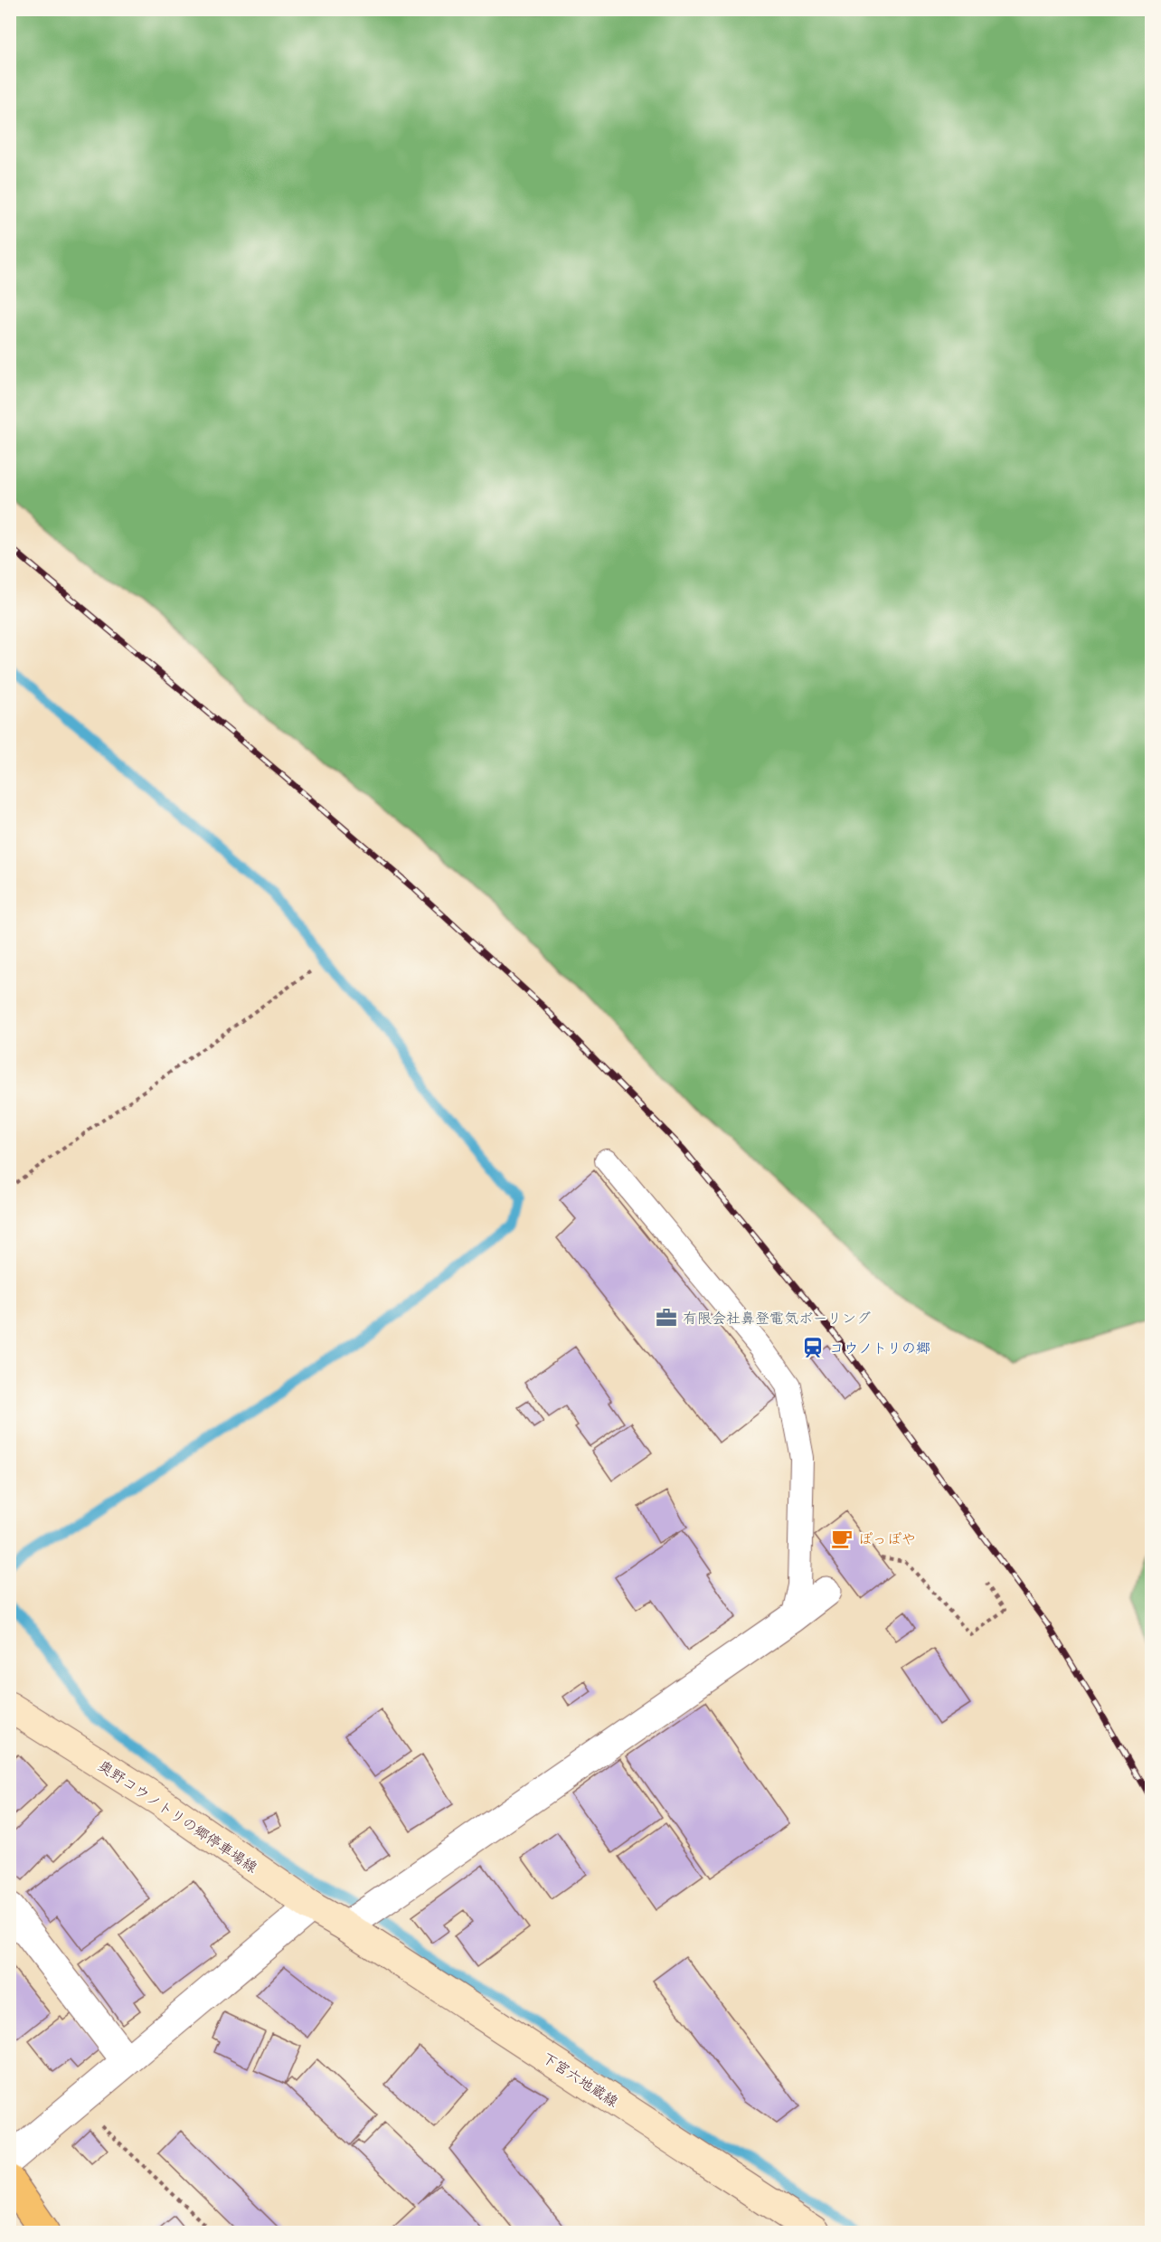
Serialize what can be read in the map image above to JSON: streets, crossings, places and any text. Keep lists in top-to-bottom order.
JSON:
{
  "streets": {
    "main road": ["奥野コウノトリの郷停車場線", "下宮六地蔵線"]
  },
  "crossings": [
    ["奥野コウノトリの郷停車場線", "下宮六地蔵線"]
  ],
  "places": {
    "office": ["有限会社鼻登電気ボーリング"],
    "station": ["コウノトリの郷"],
    "cafe": ["ぽっぽや"]
  }
}
